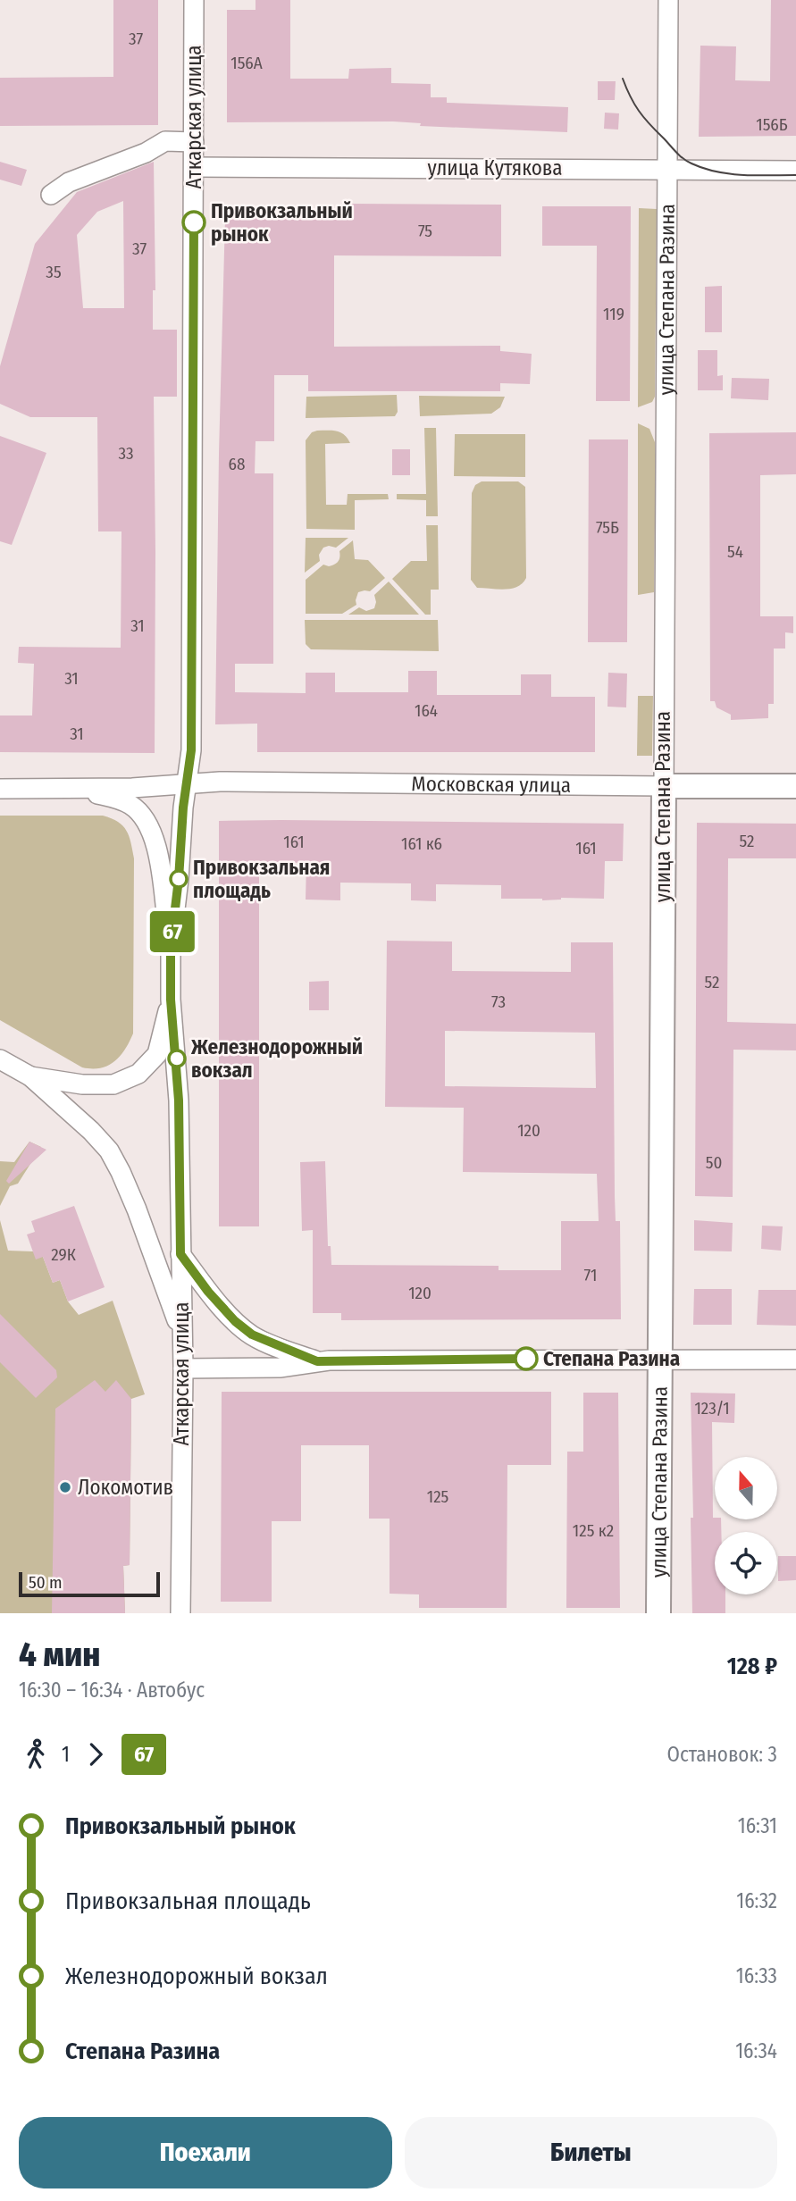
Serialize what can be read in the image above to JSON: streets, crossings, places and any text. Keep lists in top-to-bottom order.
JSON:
{
  "streets": {
    "main road": ["улица Степана Разина", "Московская улица"],
    "street": ["Аткарская улица", "улица Кутякова"]
  },
  "crossings": [
    ["Аткарская улица", "улица Кутякова"],
    ["Аткарская улица", "Московская улица"],
    ["улица Кутякова", "улица Степана Разина"],
    ["улица Степана Разина", "Московская улица"]
  ],
  "places": [
    "Привокзальный рынок",
    "Привокзальная площадь",
    "Железнодорожный вокзал",
    "Степана Разина",
    "Локомотив"
  ],
  "lines": ["bus line 67"],
  "house_numbers": [
    "37",
    "156А",
    "156Б",
    "75",
    "37",
    "35",
    "119",
    "33",
    "68",
    "75Б",
    "54",
    "31",
    "31",
    "164",
    "31",
    "52",
    "161",
    "161 к6",
    "161",
    "52",
    "73",
    "120",
    "50",
    "29К",
    "71",
    "120",
    "123/1",
    "125",
    "125 к2"
  ],
  "scale_bar": "50 m",
  "north": "top",
  "page": {
    "on_map": "67",
    "scale": "50 m",
    "heading": ["4 мин", "16:30 – 16:34 · Автобус", "128 ₽"],
    "legs": ["1", "67", "Остановок: 3"],
    "list": [
      {
        "name": "Привокзальный рынок",
        "value": "16:31"
      },
      {
        "name": "Привокзальная площадь",
        "value": "16:32"
      },
      {
        "name": "Железнодорожный вокзал",
        "value": "16:33"
      },
      {
        "name": "Степана Разина",
        "value": "16:34"
      }
    ],
    "buttons": ["Поехали", "Билеты"]
  }
}
